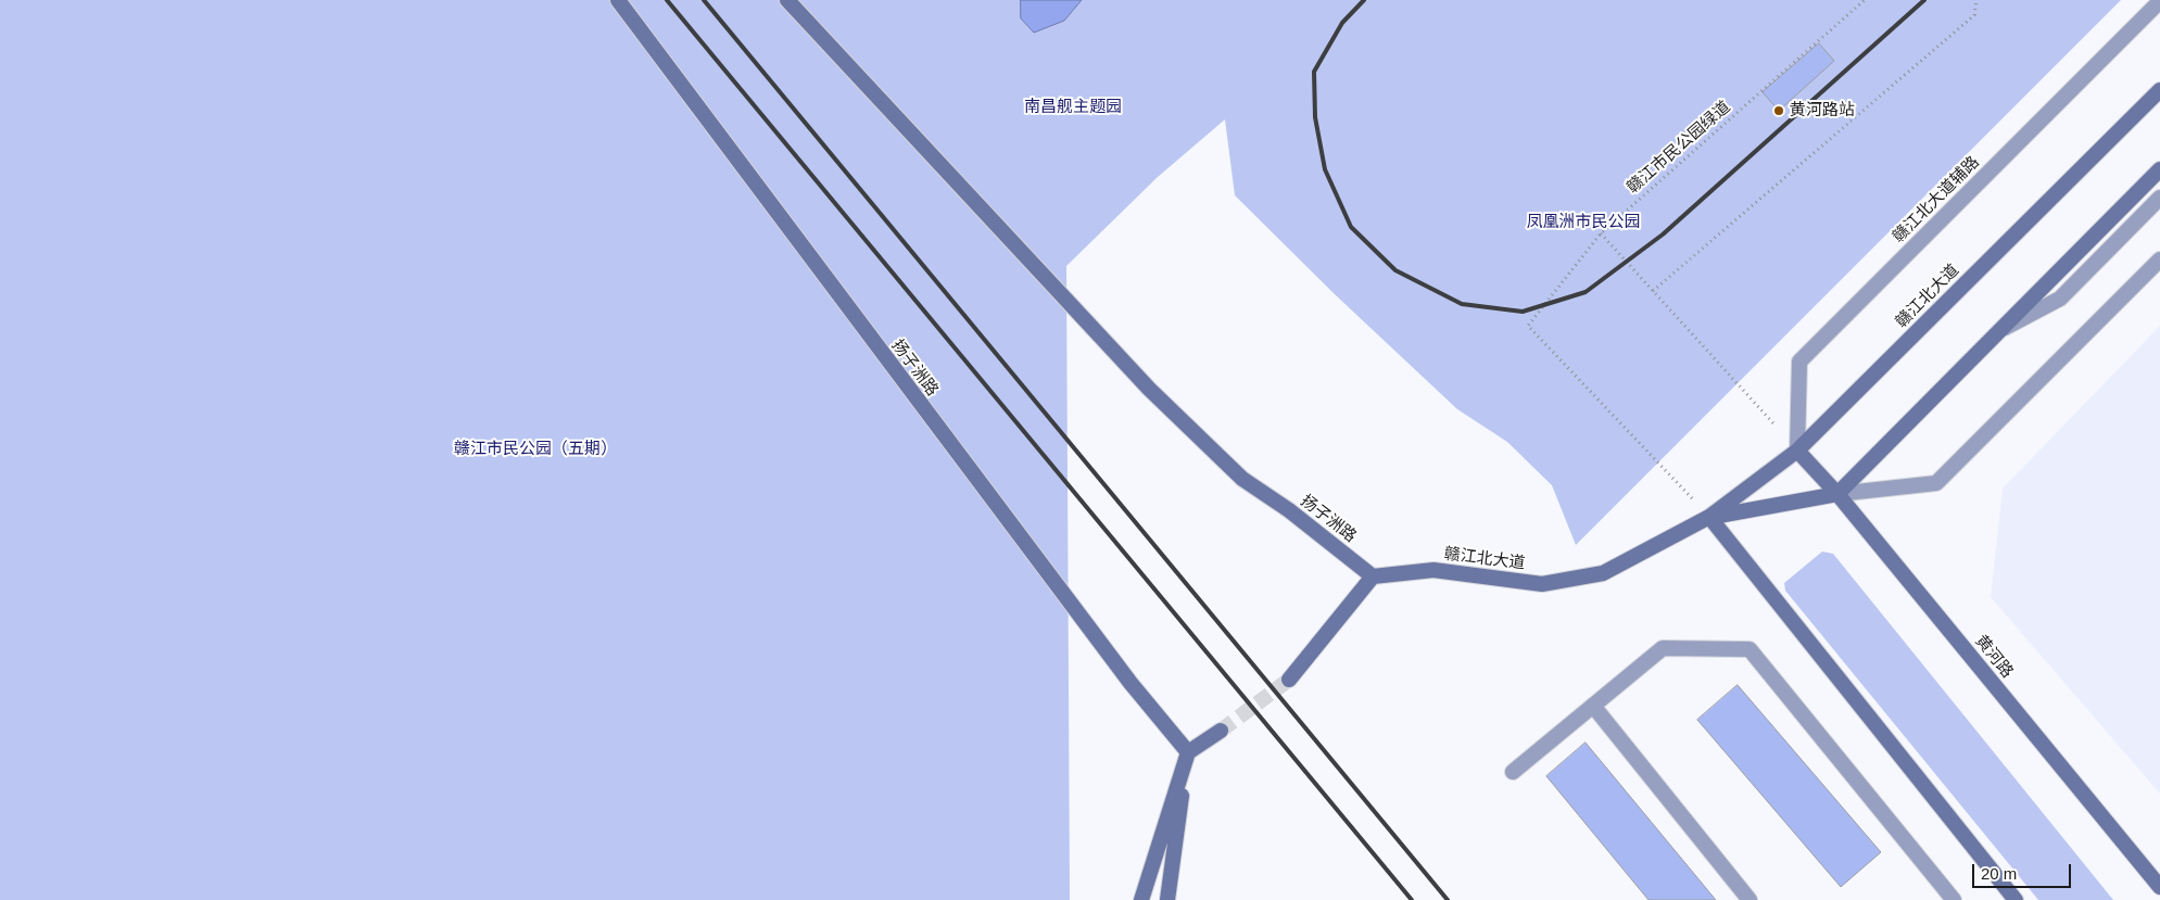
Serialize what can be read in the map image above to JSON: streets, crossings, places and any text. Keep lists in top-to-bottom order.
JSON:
{
  "streets": {
    "main road": ["赣江北大道", "扬子洲路", "黄河路"],
    "street": ["赣江北大道辅路"],
    "path": ["赣江市民公园绿道"]
  },
  "crossings": [
    ["赣江市民公园绿道", "赣江北大道"],
    ["赣江北大道辅路", "赣江北大道"],
    ["赣江北大道辅路", "黄河路"],
    ["赣江北大道", "扬子洲路"],
    ["赣江北大道", "黄河路"]
  ],
  "parks": ["南昌舰主题园", "凤凰洲市民公园", "赣江市民公园（五期）"],
  "places": ["黄河路站"],
  "scale_bar": "20 m"
}
